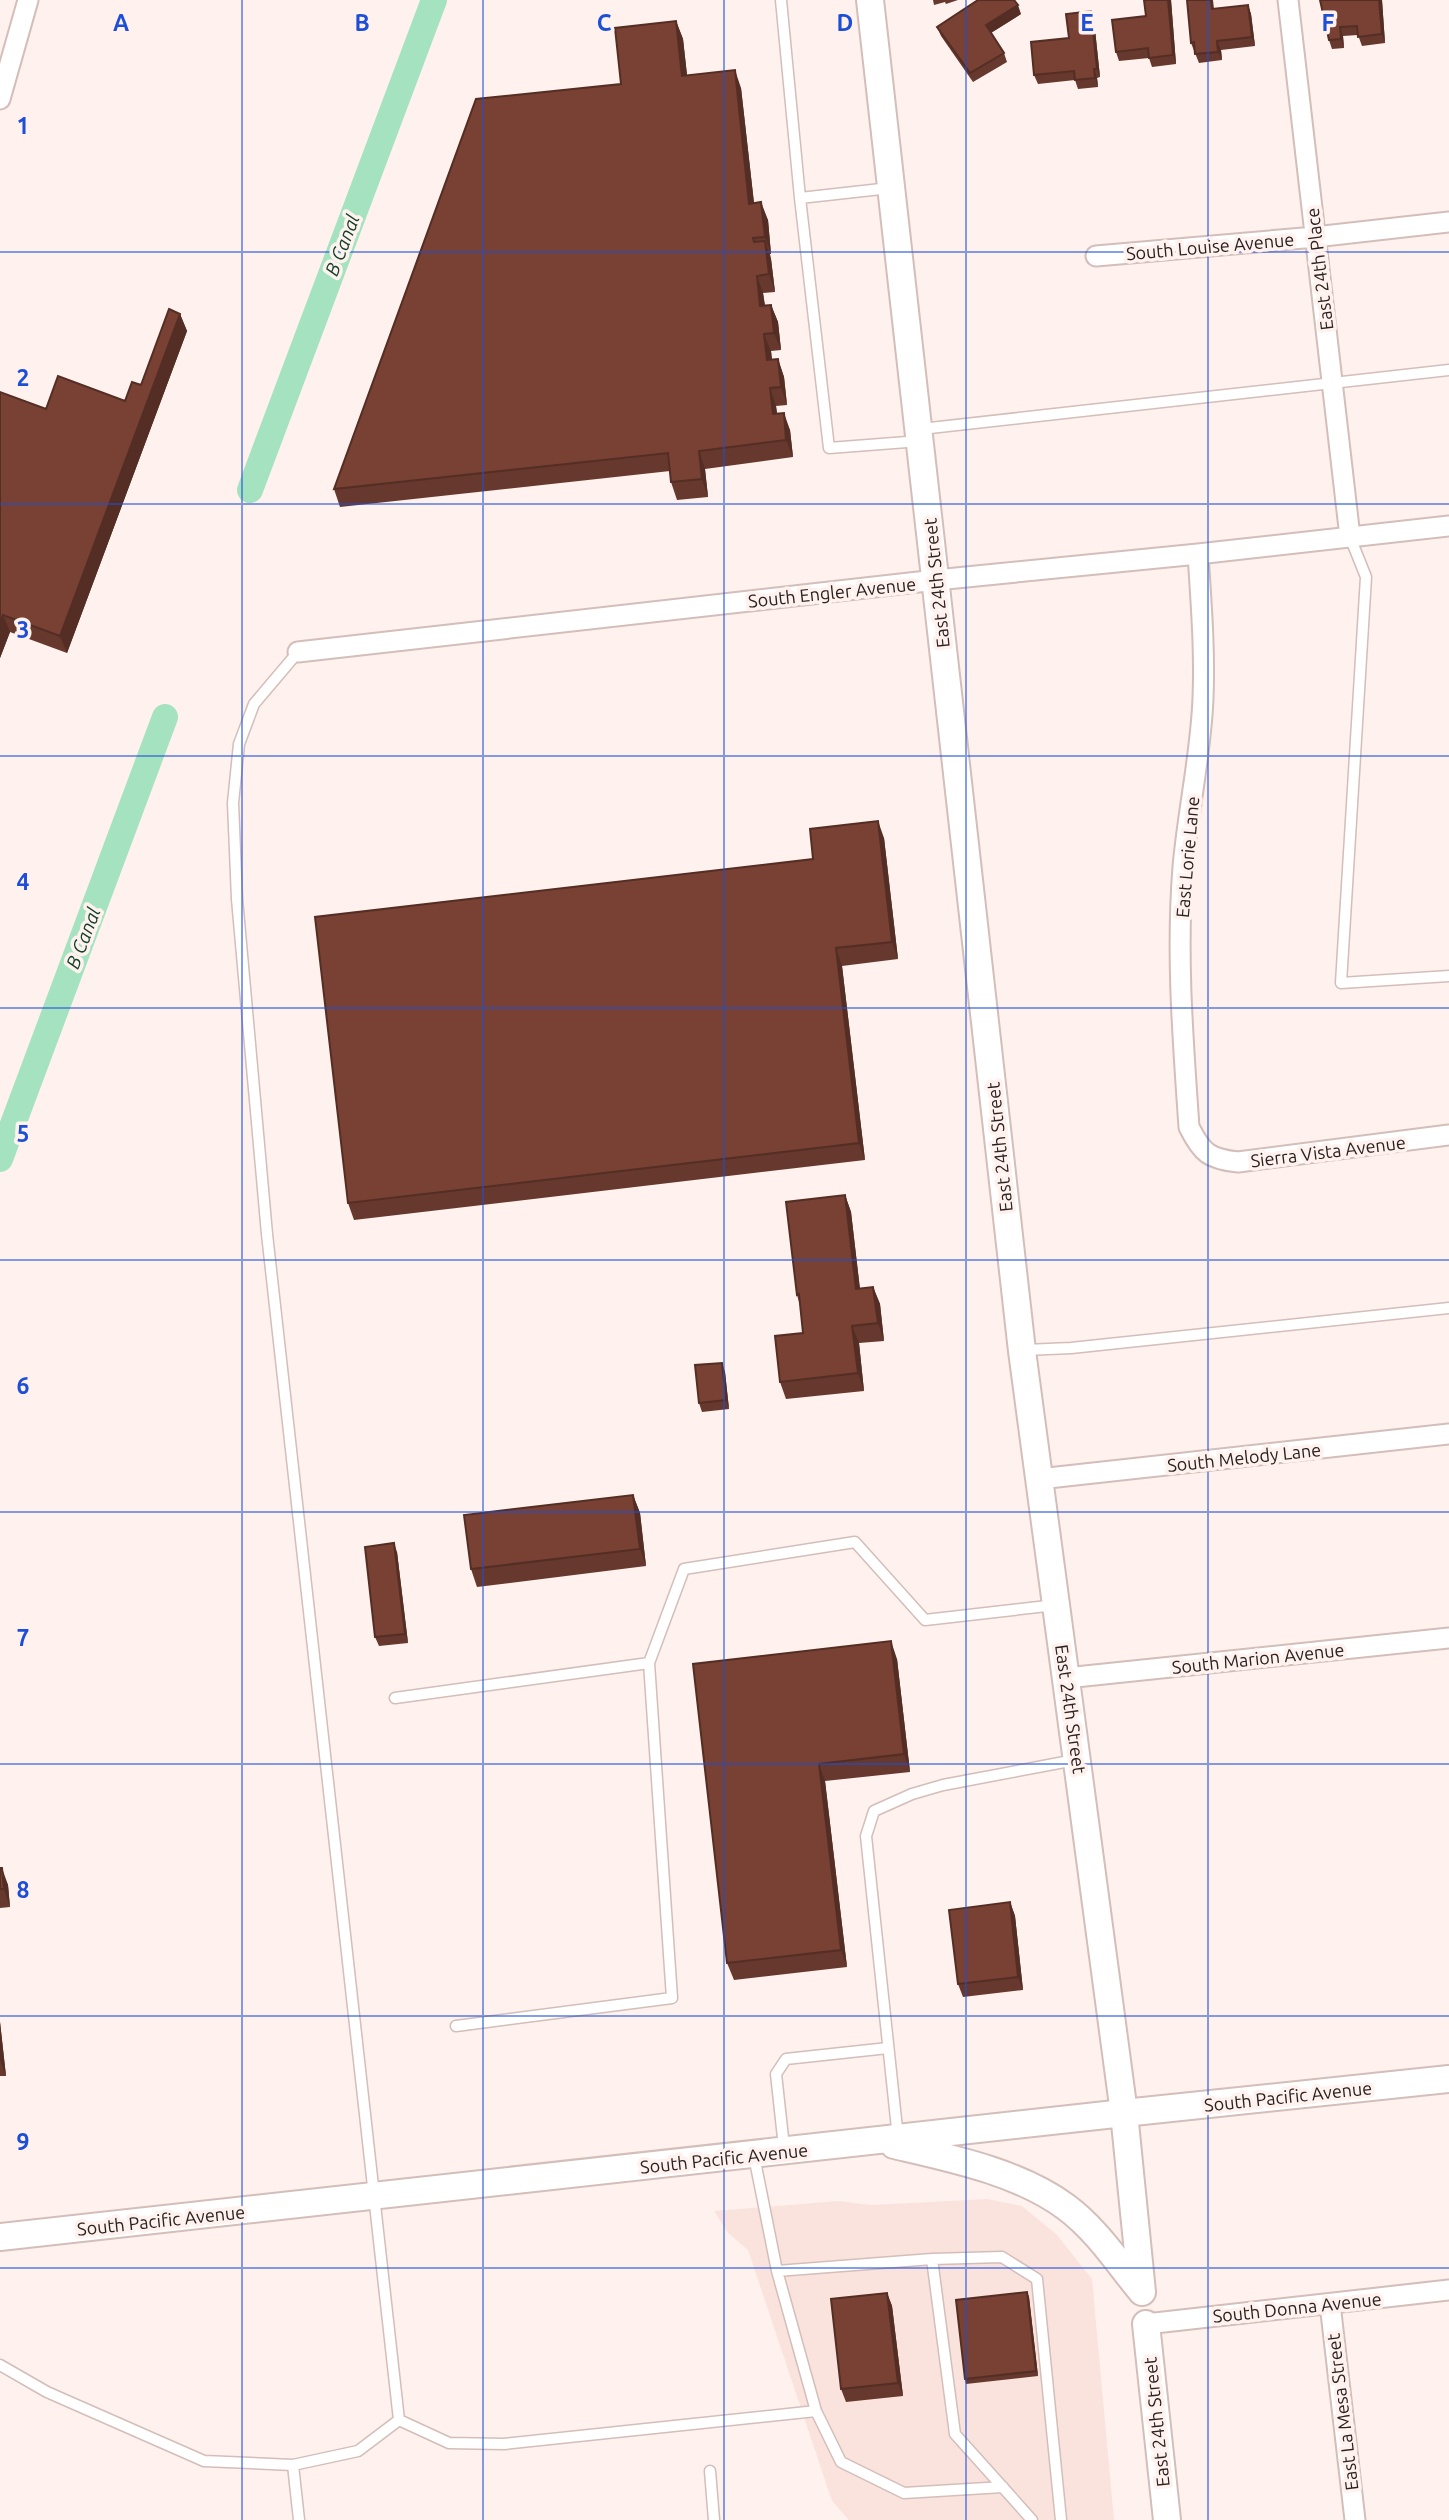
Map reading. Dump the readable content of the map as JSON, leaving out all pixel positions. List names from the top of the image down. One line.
{"streets":{"main road":["East 24th Street","South Pacific Avenue"],"street":["South Louise Avenue","East 24th Place","South Engler Avenue","East Lorie Lane","Sierra Vista Avenue","South Melody Lane","South Marion Avenue","South Donna Avenue","East La Mesa Street"]},"crossings":[["South Louise Avenue","East 24th Place"],["East 24th Place","South Engler Avenue"],["East 24th Street","South Engler Avenue"],["East 24th Street","South Melody Lane"],["East 24th Street","South Marion Avenue"],["East 24th Street","South Pacific Avenue"],["East 24th Street","South Donna Avenue"],["South Engler Avenue","East Lorie Lane"],["East Lorie Lane","Sierra Vista Avenue"],["South Donna Avenue","East La Mesa Street"]],"water":["B Canal"],"grid":{"columns":["A","B","C","D","E","F"],"rows":["1","2","3","4","5","6","7","8","9"]}}
